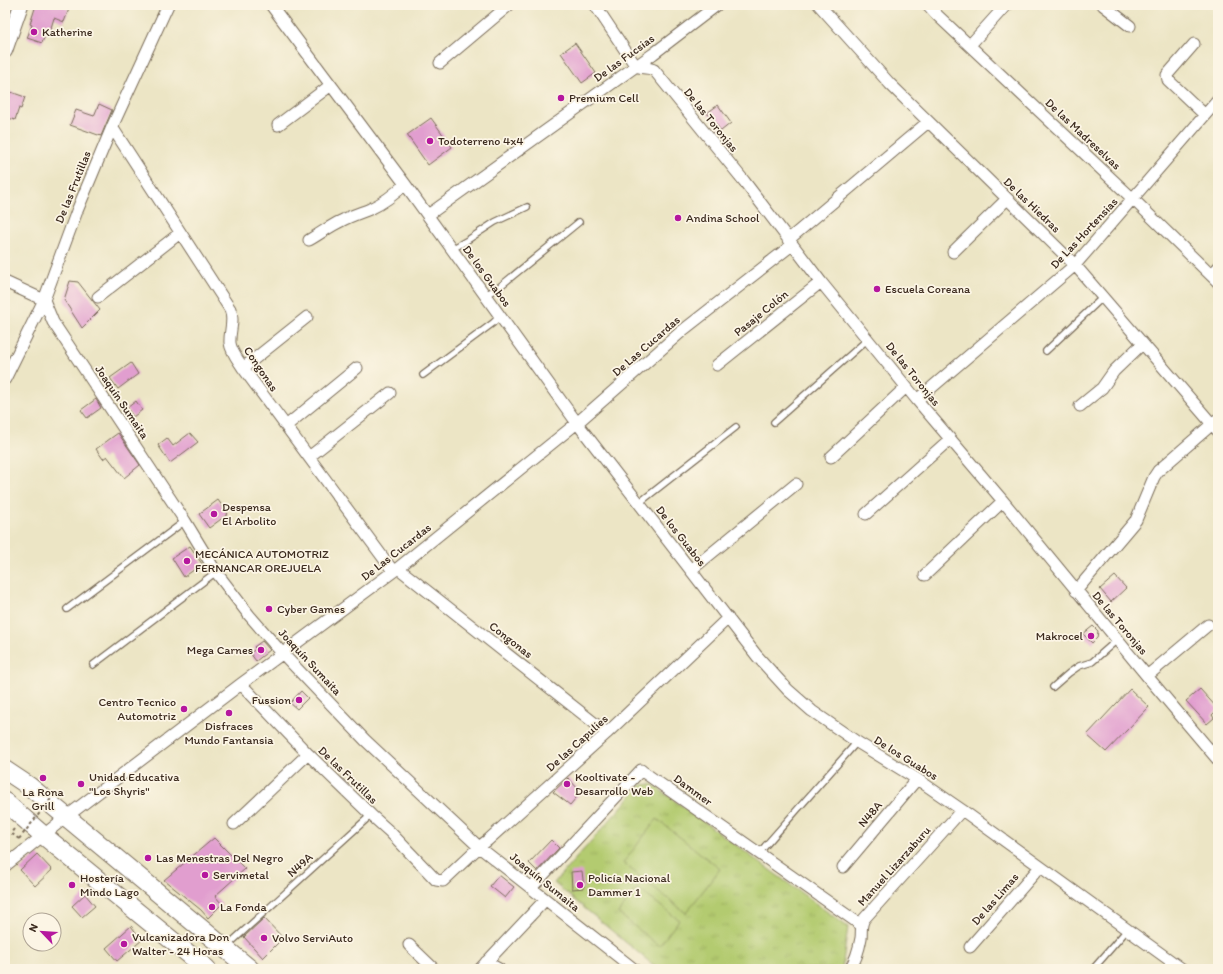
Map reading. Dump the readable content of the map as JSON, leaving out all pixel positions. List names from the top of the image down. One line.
{"streets":{"street":["De las Fucsias","De las Toronjas","De las Madreselvas","De las Frutillas","De las Hiedras","De Las Hortensias","De los Guabos","Pasaje Colón","De Las Cucardas","Congonas","Joaquín Sumaita","De las Capulies","Dammer","N48A","Manuel Lizarzaburu","De las Limas"],"lane":["N49A"]},"crossings":[["De las Fucsias","De las Toronjas"],["De las Fucsias","De los Guabos"],["De las Toronjas","De Las Hortensias"],["De las Toronjas","Pasaje Colón"],["De las Toronjas","De Las Cucardas"],["De las Madreselvas","De Las Hortensias"],["De las Frutillas","De Las Cucardas"],["De las Frutillas","Congonas"],["De las Frutillas","Joaquín Sumaita"],["De las Frutillas","De las Capulies"],["De las Frutillas","N49A"],["De las Hiedras","De Las Hortensias"],["De las Hiedras","De Las Cucardas"],["De los Guabos","De Las Cucardas"],["De los Guabos","De las Capulies"],["De los Guabos","N48A"],["De los Guabos","Manuel Lizarzaburu"],["De los Guabos","De las Limas"],["De Las Cucardas","Congonas"],["De Las Cucardas","Joaquín Sumaita"],["Congonas","De las Capulies"],["Joaquín Sumaita","De las Capulies"],["Joaquín Sumaita","Dammer"],["Dammer","Manuel Lizarzaburu"]],"places":["Katherine","Premium Cell","Todoterreno 4x4","Andina School","Escuela Coreana","Despensa El Arbolito","MECÁNICA AUTOMOTRIZ FERNANCAR OREJUELA","Cyber Games","Makrocel","Mega Carnes","Fussion","Centro Tecnico Automotriz","Disfraces Mundo Fantansia","La Rona Grill","Unidad Educativa \"Los Shyris\"","Kooltivate - Desarrollo Web","Las Menestras Del Negro","Servimetal","Hostería Mindo Lago","Policía Nacional Dammer 1","La Fonda","Volvo ServiAuto","Vulcanizadora Don Walter - 24 Horas"],"north":"top left"}
